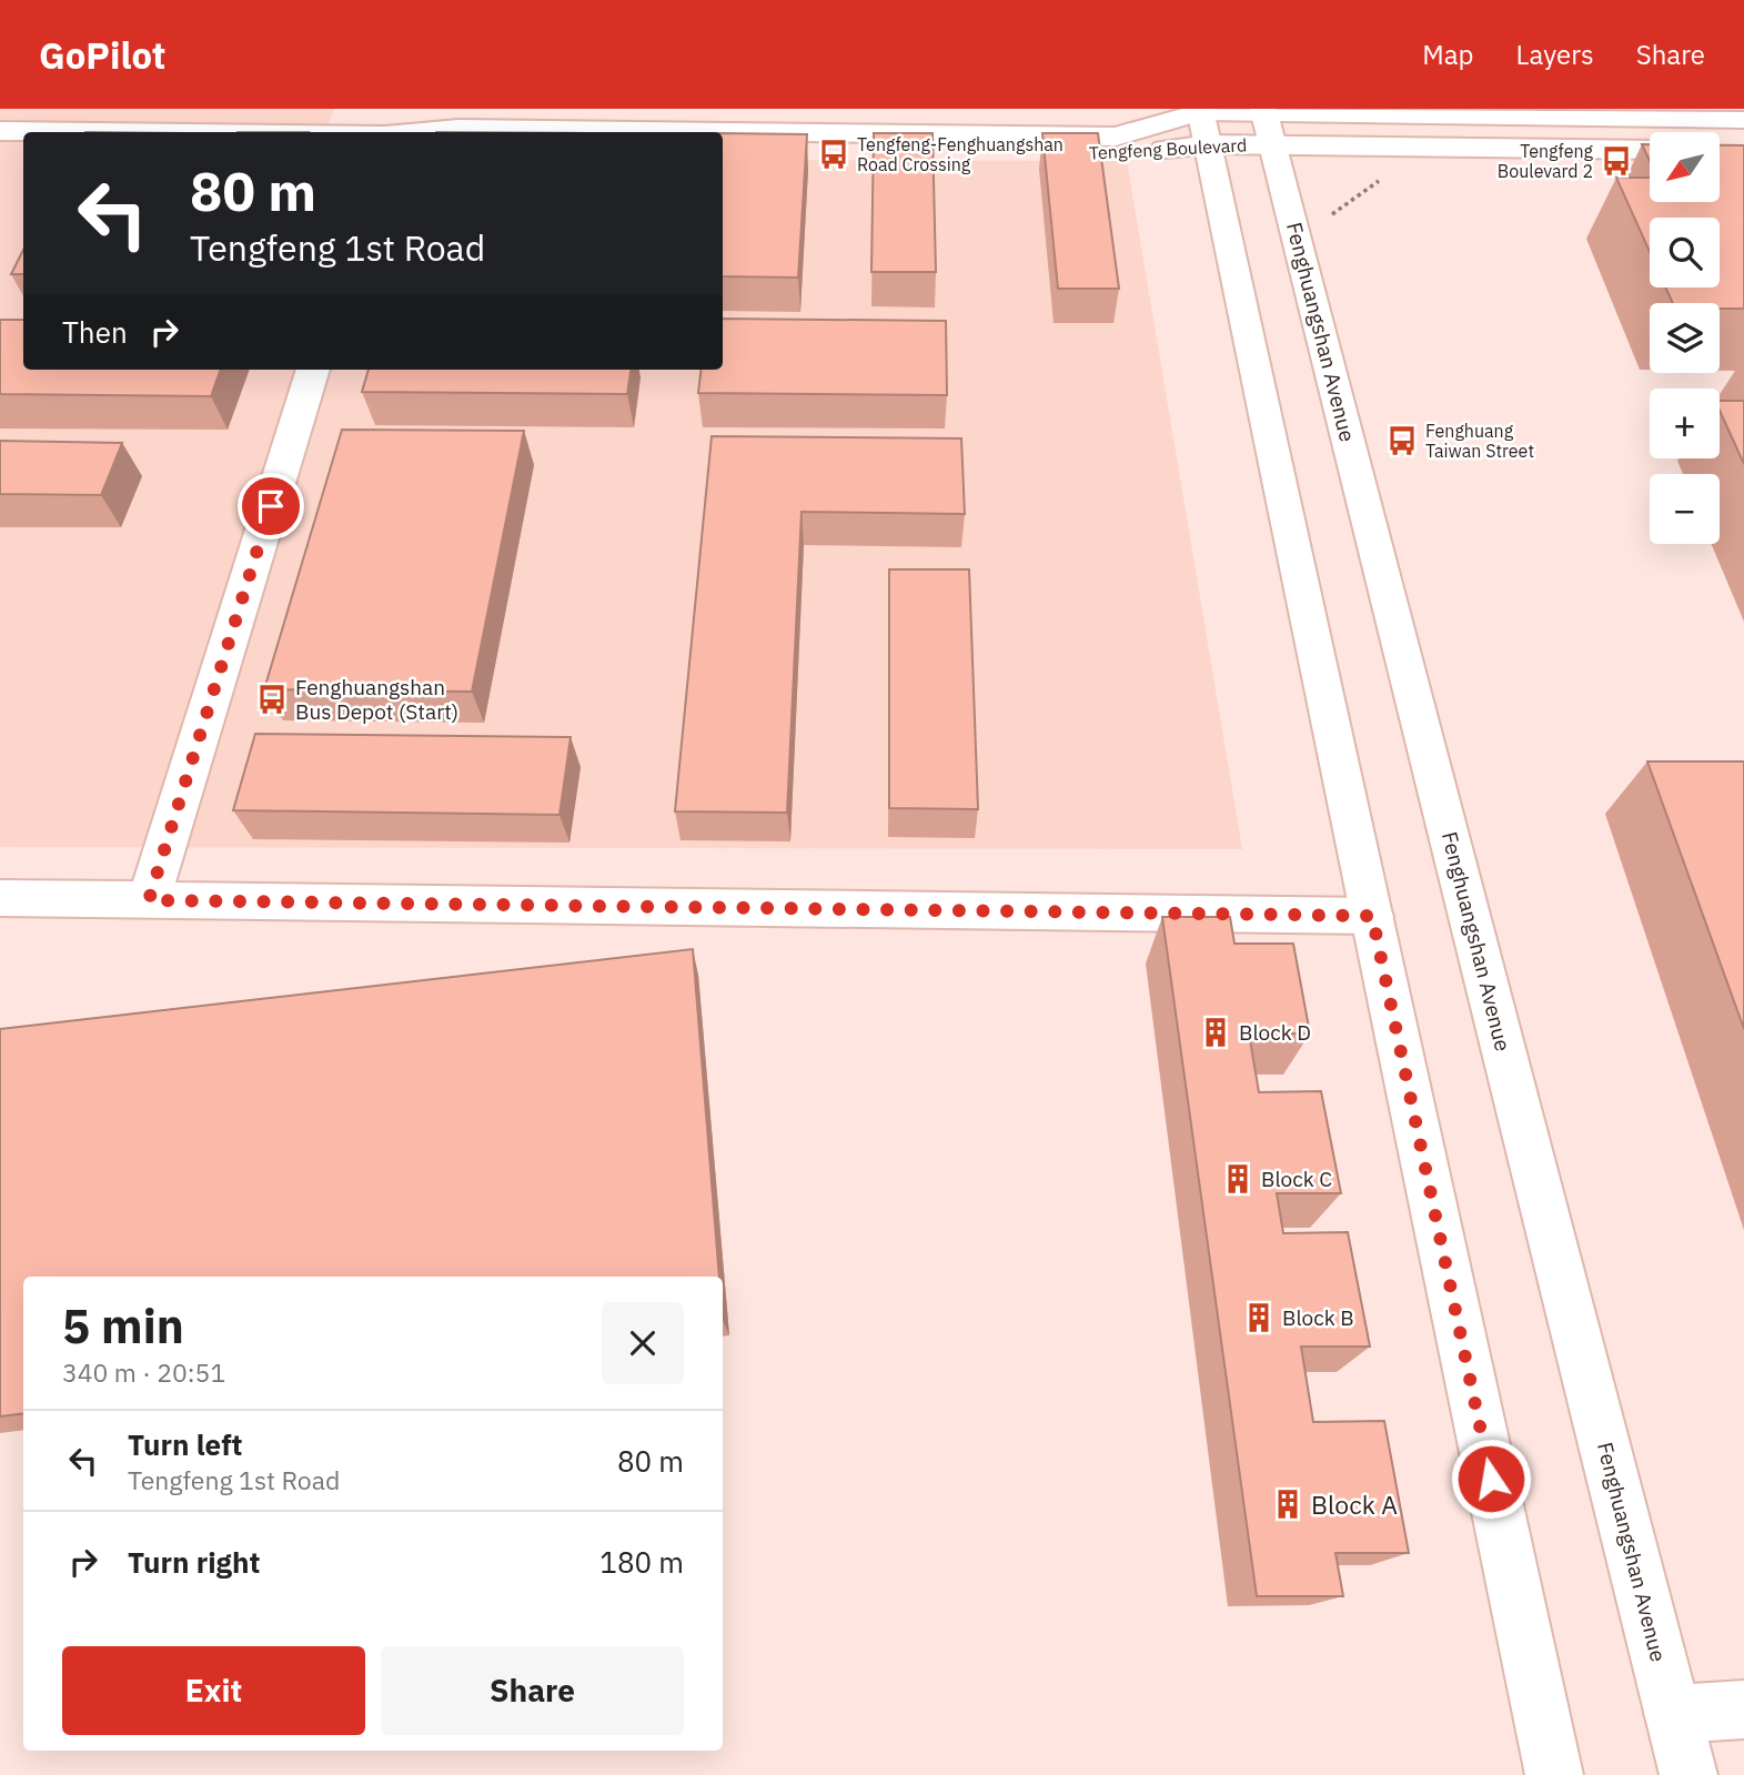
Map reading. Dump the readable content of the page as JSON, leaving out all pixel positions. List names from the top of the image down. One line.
{"streets":{"street":["Tengfeng Boulevard","Fenghuangshan Avenue"]},"crossings":[["Tengfeng Boulevard","Fenghuangshan Avenue"]],"places":{"bus stop":["Tengfeng-Fenghuangshan Road Crossing","Tengfeng Boulevard 2","Fenghuang Taiwan Street","Fenghuangshan Bus Depot (Start)"],"building":["Block D","Block C","Block B","Block A"]},"north":"bottom left","page":{"header":"GoPilot","nav":["Map","Layers","Share"],"map_buttons":["+","−"],"turn":["80 m","Tengfeng 1st Road"],"then":"Then","heading":["5 min","340 m · 20:51"],"list":[{"name":"Turn left","note":"Tengfeng 1st Road","value":"80 m"},{"name":"Turn right","value":"180 m"}],"buttons":["Exit","Share"]}}
